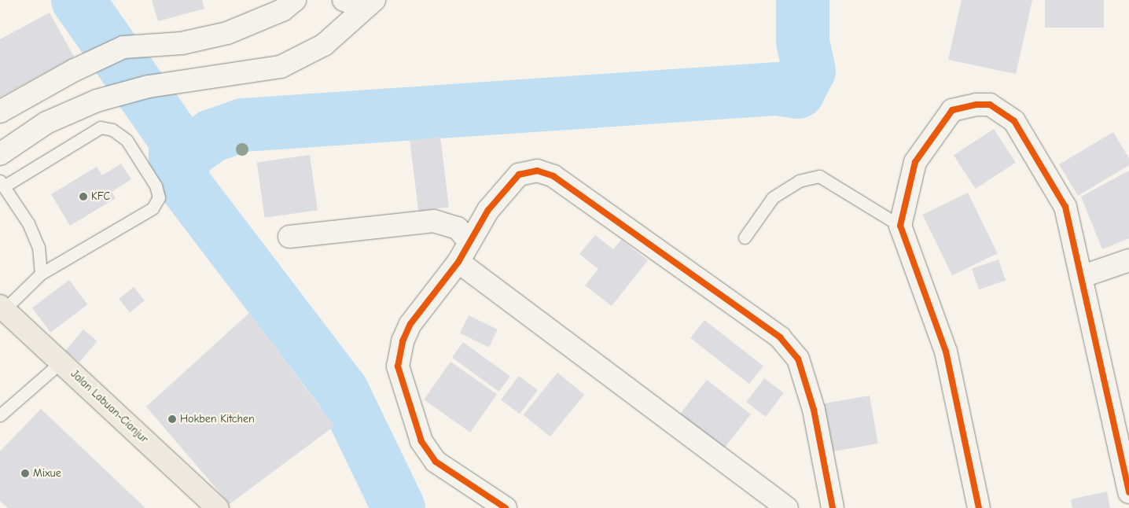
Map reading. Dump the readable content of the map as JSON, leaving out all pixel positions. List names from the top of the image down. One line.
{"streets":{"highway":["Jalan Labuan-Cianjur"]},"places":["KFC","Hokben Kitchen","Mixue"]}
